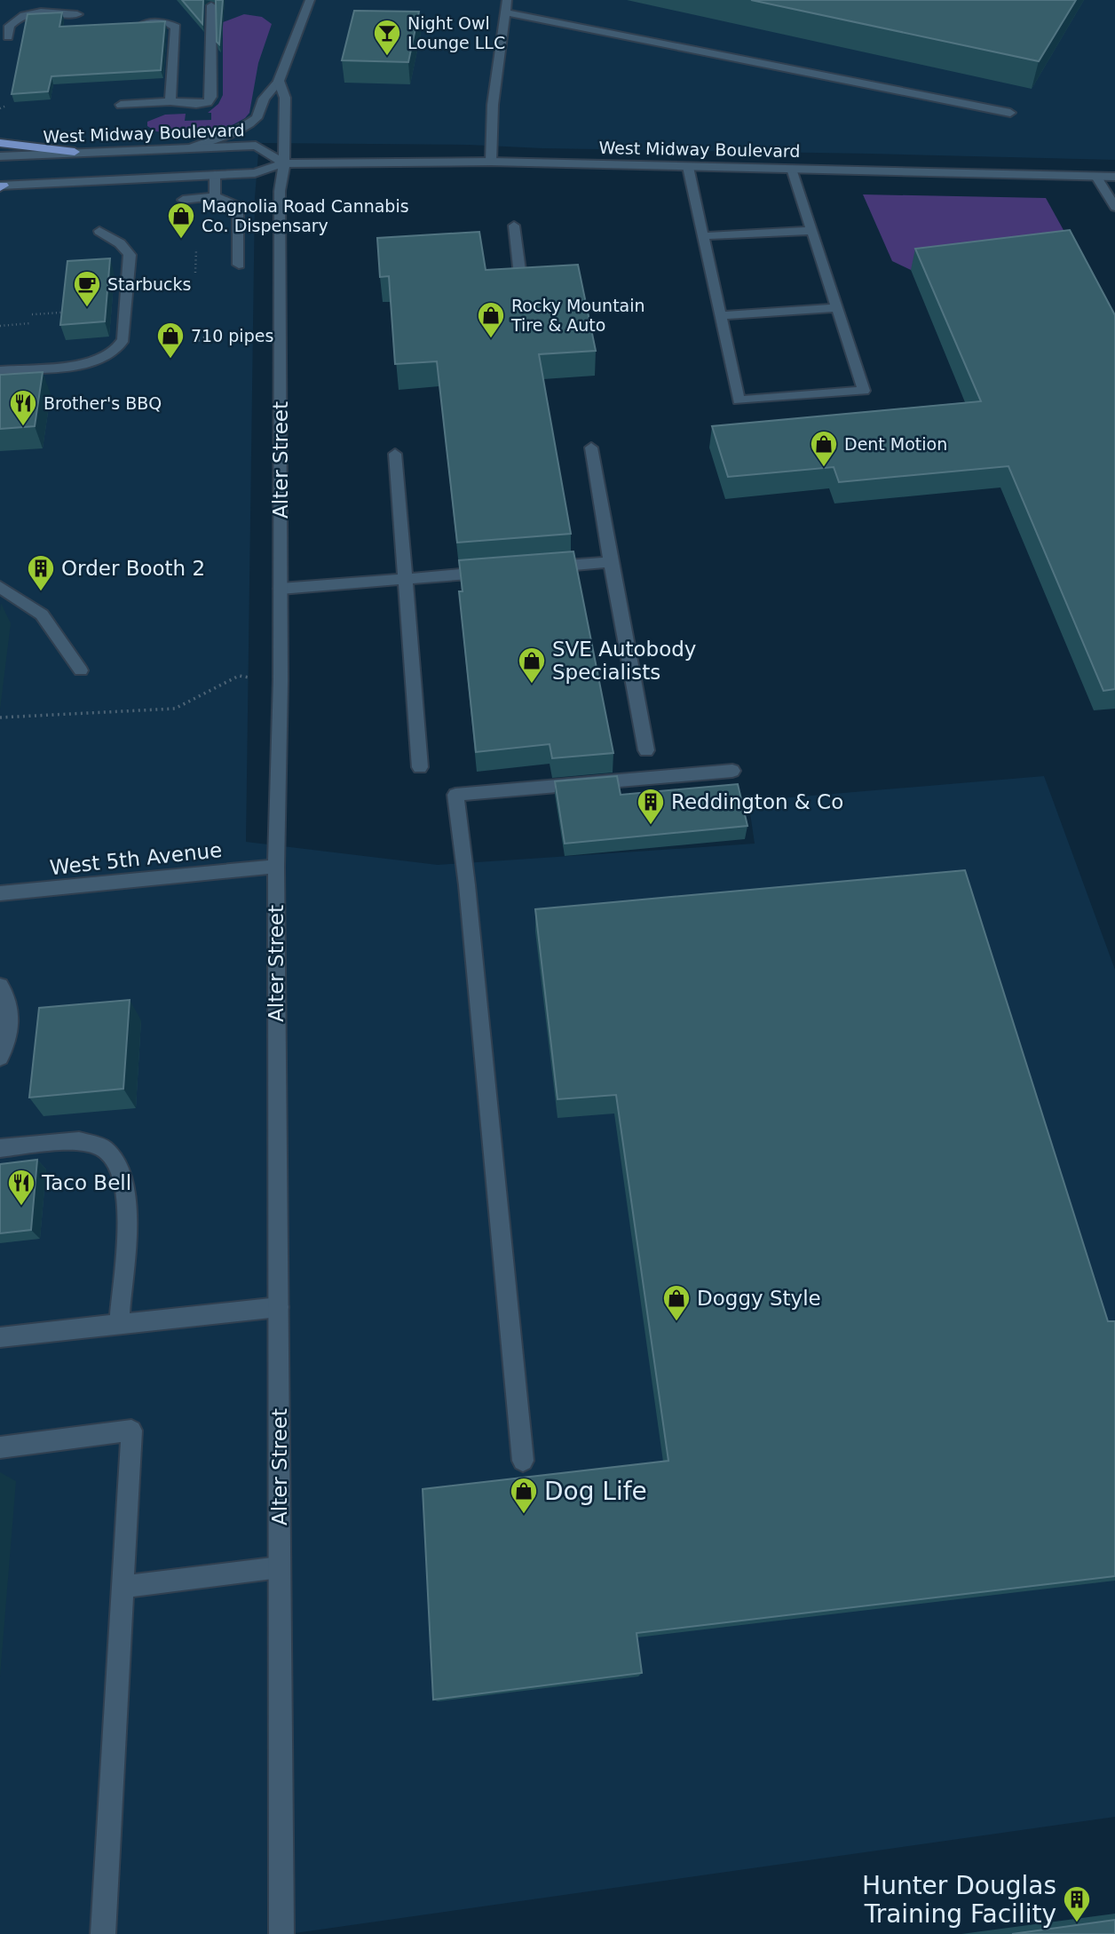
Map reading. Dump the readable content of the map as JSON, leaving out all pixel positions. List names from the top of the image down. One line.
{"streets":{"street":["West Midway Boulevard","Alter Street","West 5th Avenue"]},"crossings":[["West Midway Boulevard","Alter Street"],["Alter Street","West 5th Avenue"]],"places":{"bar":["Night Owl Lounge LLC"],"shop":["Magnolia Road Cannabis Co. Dispensary","Rocky Mountain Tire & Auto","710 pipes","Dent Motion","SVE Autobody Specialists","Doggy Style","Dog Life"],"cafe":["Starbucks"],"restaurant":["Brother's BBQ","Taco Bell"],"building":["Order Booth 2","Reddington & Co","Hunter Douglas Training Facility"]}}
